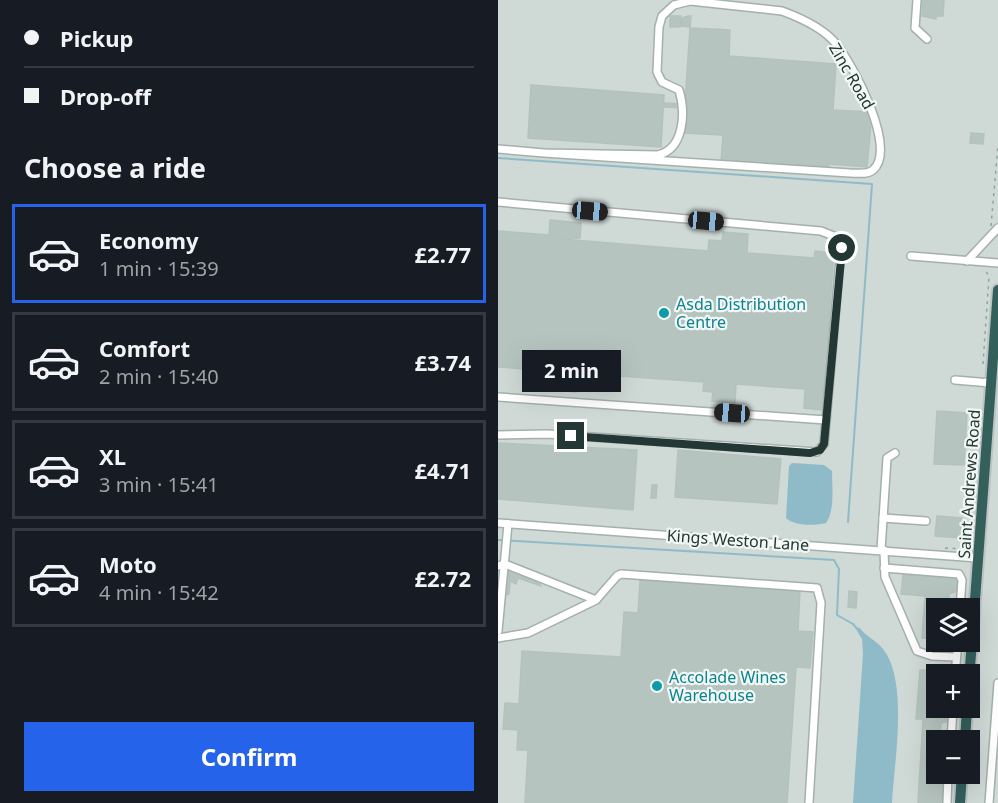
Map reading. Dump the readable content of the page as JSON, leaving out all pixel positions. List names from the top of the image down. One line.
{"streets":{"highway":["Saint Andrews Road"],"street":["Zinc Road","Kings Weston Lane"]},"crossings":[["Saint Andrews Road","Kings Weston Lane"]],"places":["Asda Distribution Centre","Accolade Wines Warehouse"],"page":{"banner":["Pickup","Drop-off"],"heading":"Choose a ride","list":[{"name":"Economy","note":"1 min · 15:39","value":"£2.77"},{"name":"Comfort","note":"2 min · 15:40","value":"£3.74"},{"name":"XL","note":"3 min · 15:41","value":"£4.71"},{"name":"Moto","note":"4 min · 15:42","value":"£2.72"}],"bubble":"2 min","map_buttons":["+","−"],"buttons":"Confirm"}}
